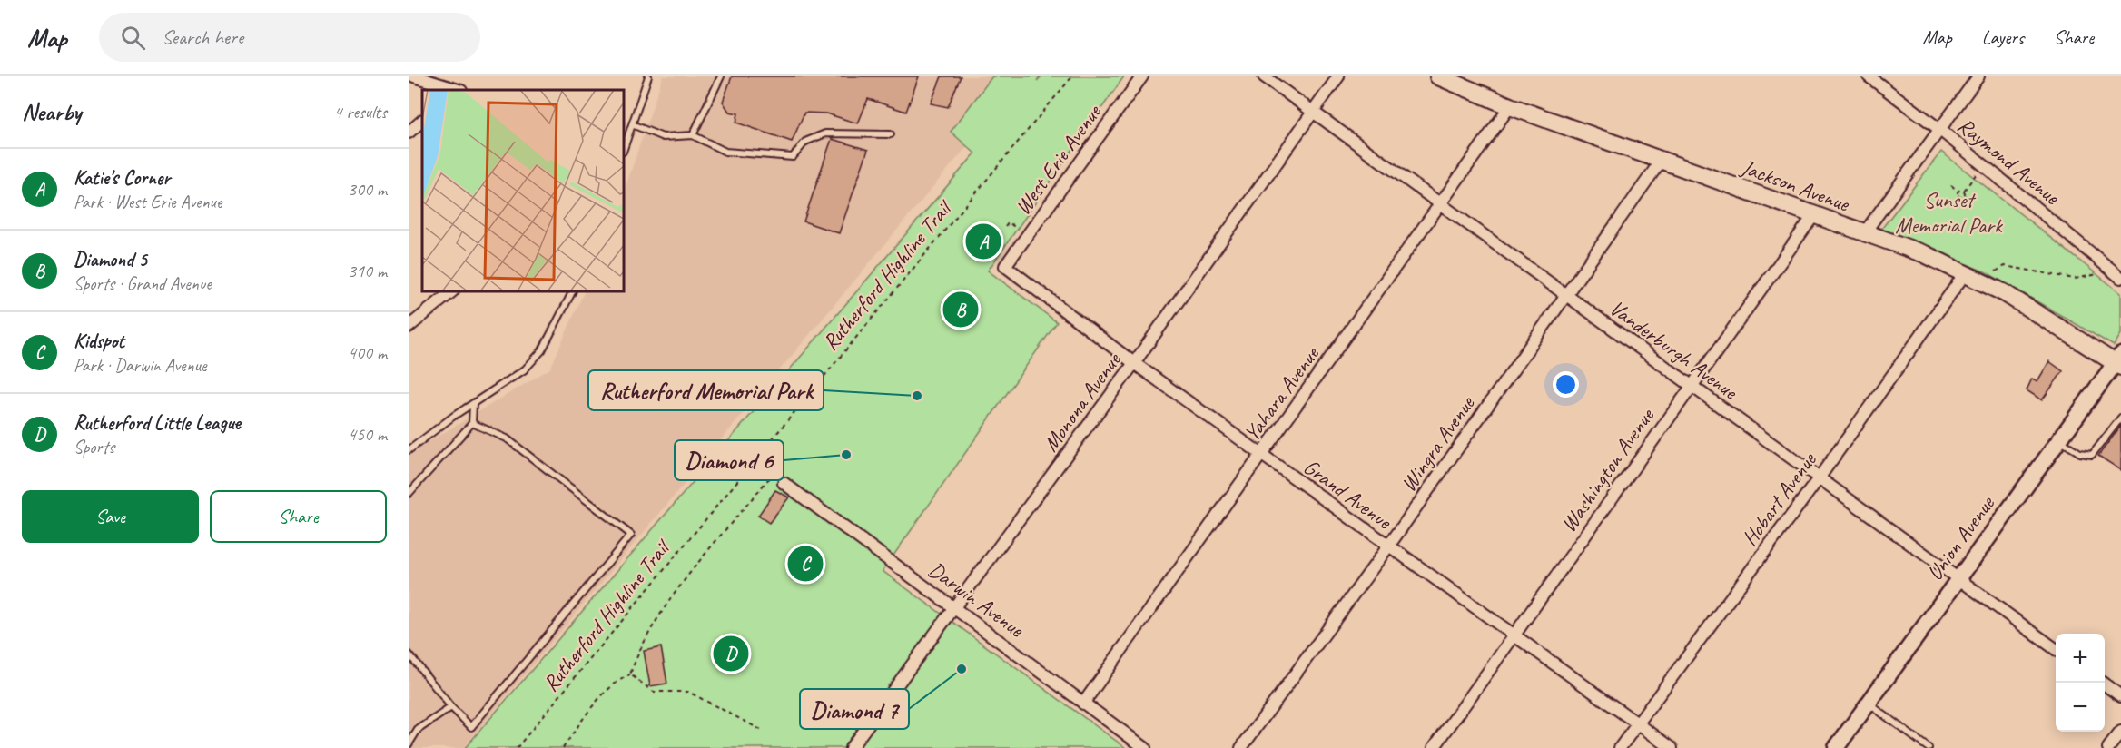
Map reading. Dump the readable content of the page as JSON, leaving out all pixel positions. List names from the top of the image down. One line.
{"streets":{"main road":["Jackson Avenue","Union Avenue"],"street":["West Erie Avenue","Raymond Avenue","Vanderburgh Avenue","Yahara Avenue","Monona Avenue","Wingra Avenue","Washington Avenue","Grand Avenue","Hobart Avenue","Darwin Avenue"],"path":["Rutherford Highline Trail"]},"crossings":[["West Erie Avenue","Grand Avenue"],["Jackson Avenue","Yahara Avenue"],["Jackson Avenue","Wingra Avenue"],["Jackson Avenue","Washington Avenue"],["Jackson Avenue","Hobart Avenue"],["Jackson Avenue","Union Avenue"],["Vanderburgh Avenue","Yahara Avenue"],["Vanderburgh Avenue","Monona Avenue"],["Vanderburgh Avenue","Wingra Avenue"],["Vanderburgh Avenue","Washington Avenue"],["Vanderburgh Avenue","Hobart Avenue"],["Vanderburgh Avenue","Union Avenue"],["Yahara Avenue","Grand Avenue"],["Yahara Avenue","Darwin Avenue"],["Monona Avenue","Grand Avenue"],["Monona Avenue","Darwin Avenue"],["Wingra Avenue","Grand Avenue"],["Washington Avenue","Grand Avenue"],["Grand Avenue","Hobart Avenue"]],"parks":["Sunset Memorial Park"],"places":["Rutherford Memorial Park","Diamond 6","Diamond 7"],"page":{"header":"Map","search":"Search here","nav":["Map","Layers","Share"],"heading":["Nearby","4 results"],"list":[{"mark":"A","name":"Katie's Corner","note":"Park · West Erie Avenue","value":"300 m"},{"mark":"B","name":"Diamond 5","note":"Sports · Grand Avenue","value":"310 m"},{"mark":"C","name":"Kidspot","note":"Park · Darwin Avenue","value":"400 m"},{"mark":"D","name":"Rutherford Little League","note":"Sports","value":"450 m"}],"pins":["A","B","C","D"],"buttons":["Save","Share"],"map_buttons":["+","−"]}}
